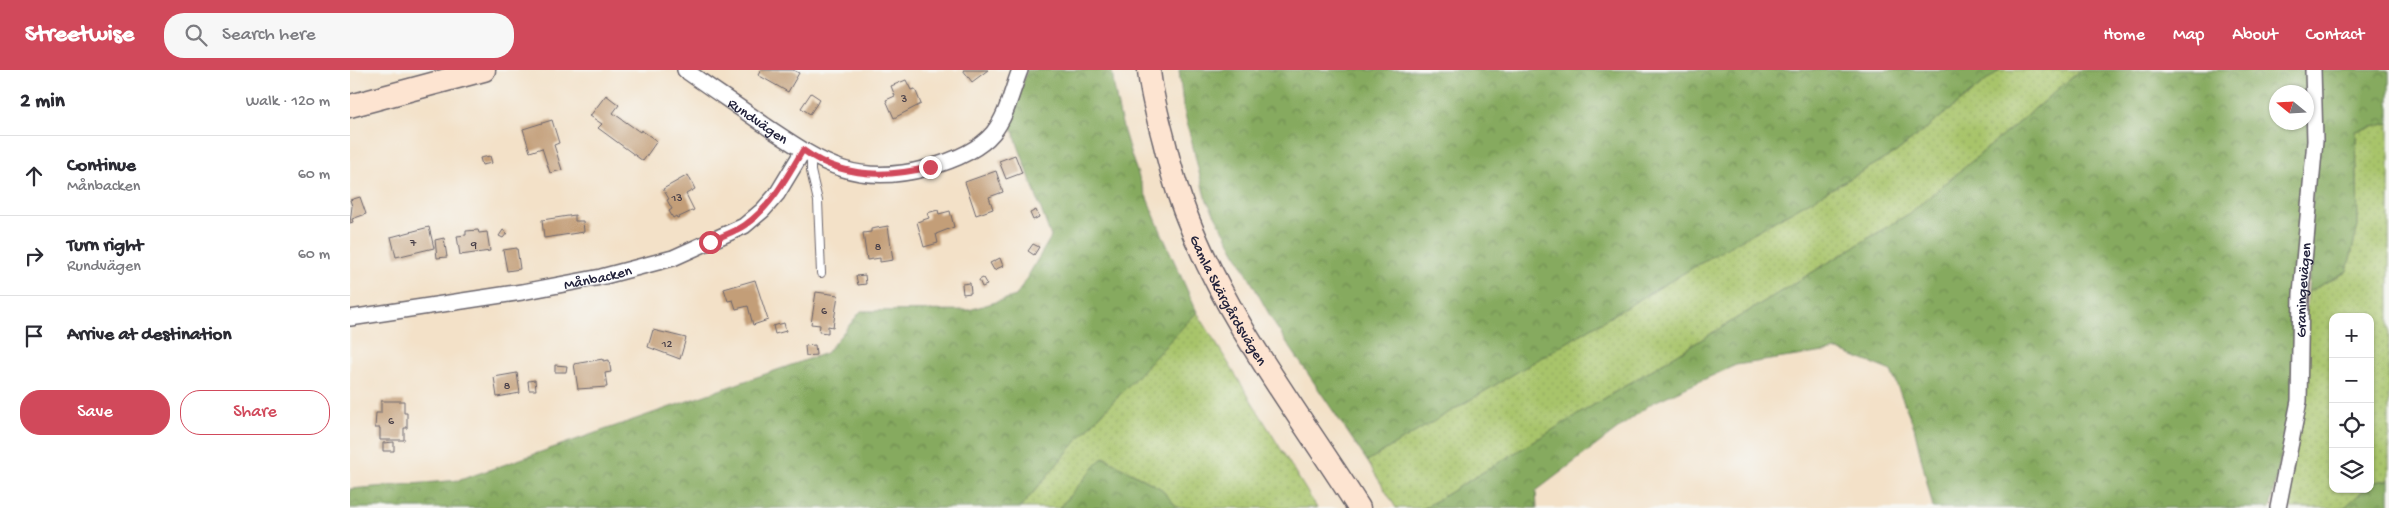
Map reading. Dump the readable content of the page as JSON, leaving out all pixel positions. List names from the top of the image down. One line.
{"streets":{"main road":["Gamla Skärgårdsvägen"],"street":["Rundvägen","Månbacken","Graningevägen"]},"crossings":[["Rundvägen","Månbacken"]],"house_numbers":["3","13","7","9","8","6","12","8","6"],"north":"left","page":{"header":"Streetwise","search":"Search here","nav":["Home","Map","About","Contact"],"heading":["2 min","Walk · 120 m"],"list":[["Continue","Månbacken","60 m"],["Turn right","Rundvägen","60 m"],"Arrive at destination"],"map_buttons":["+","−"],"buttons":["Save","Share"]}}
